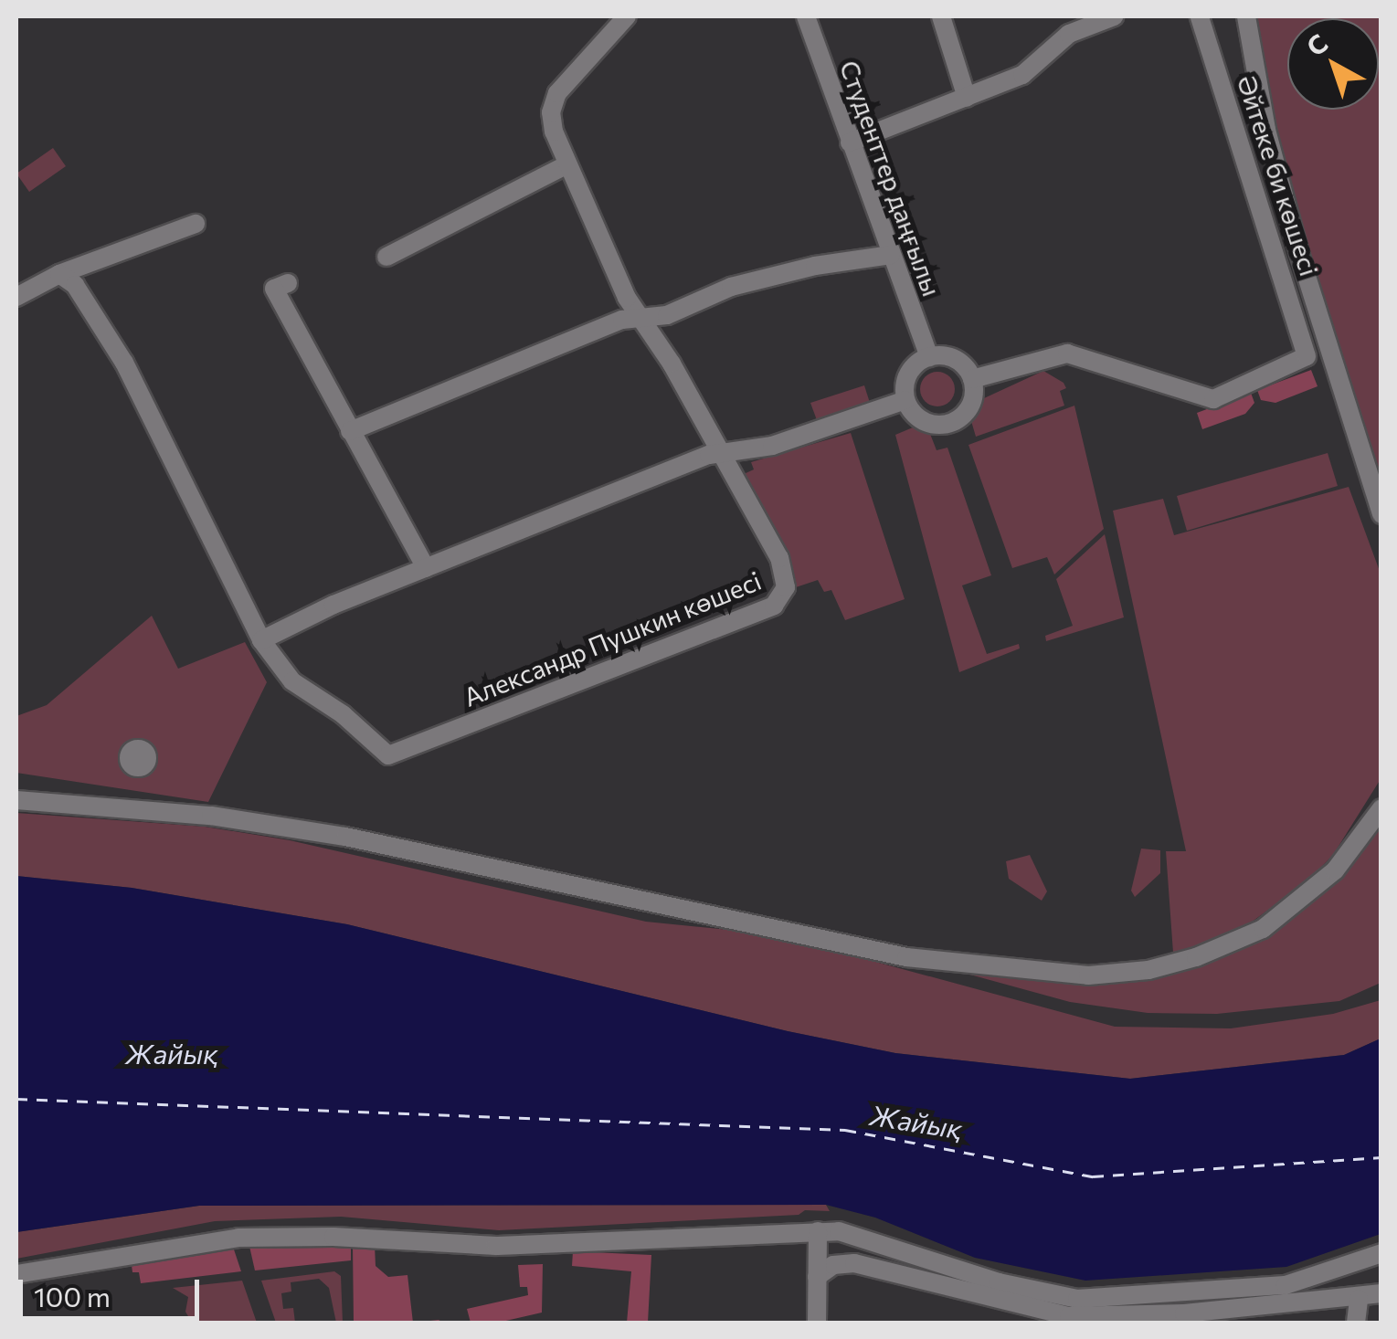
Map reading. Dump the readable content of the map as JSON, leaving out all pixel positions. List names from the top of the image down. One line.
{"streets":{"street":["Әйтеке би көшесі","Студенттер даңғылы","Александр Пушкин көшесі"]},"crossings":[["Әйтеке би көшесі","Студенттер даңғылы"]],"water":["Жайық"],"scale_bar":"100 m","north":"top left"}
